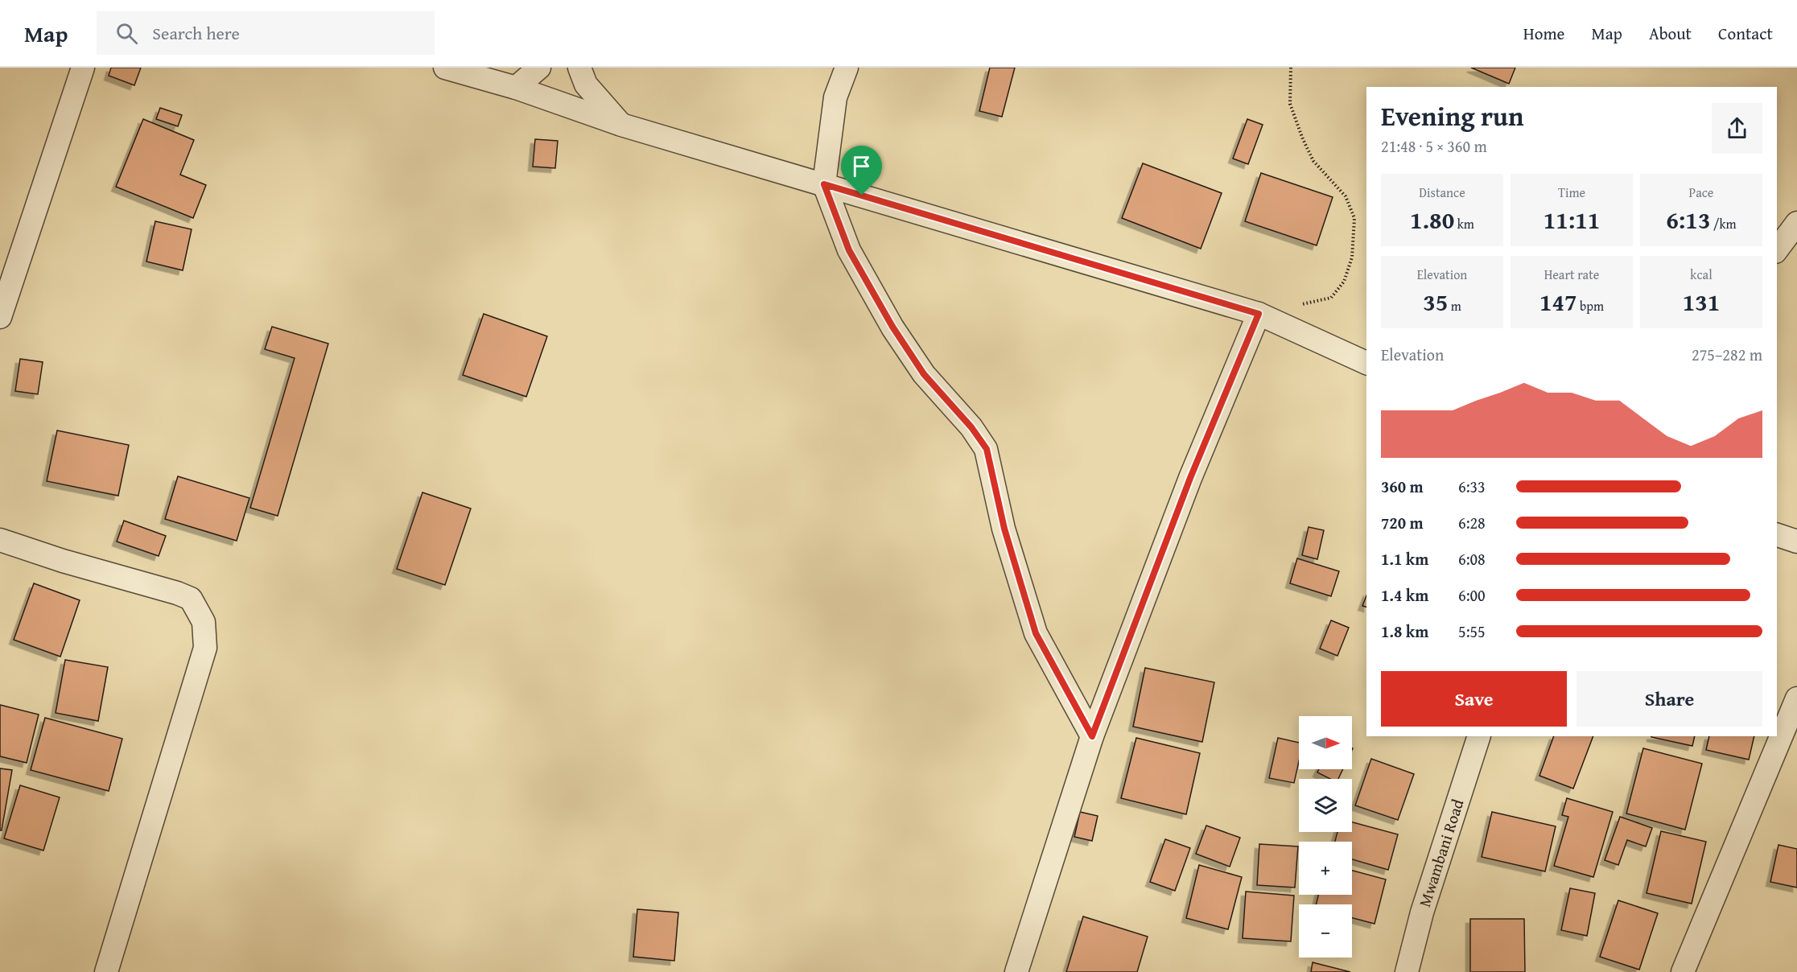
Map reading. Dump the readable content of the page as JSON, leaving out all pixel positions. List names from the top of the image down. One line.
{"streets":{"street":["Mwambani Road"]},"north":"right","page":{"header":"Map","search":"Search here","nav":["Home","Map","About","Contact"],"heading":["Evening run","21:48 · 5 × 360 m"],"stats":[["Distance","1.80 km"],["Time","11:11"],["Pace","6:13 /km"],["Elevation","35 m"],["Heart rate","147 bpm"],["kcal","131"]],"chart":["Elevation","275–282 m"],"list":[{"name":"360 m","note":"6:33"},{"name":"720 m","note":"6:28"},{"name":"1.1 km","note":"6:08"},{"name":"1.4 km","note":"6:00"},{"name":"1.8 km","note":"5:55"}],"buttons":["Save","Share"],"map_buttons":["+","−"]}}
